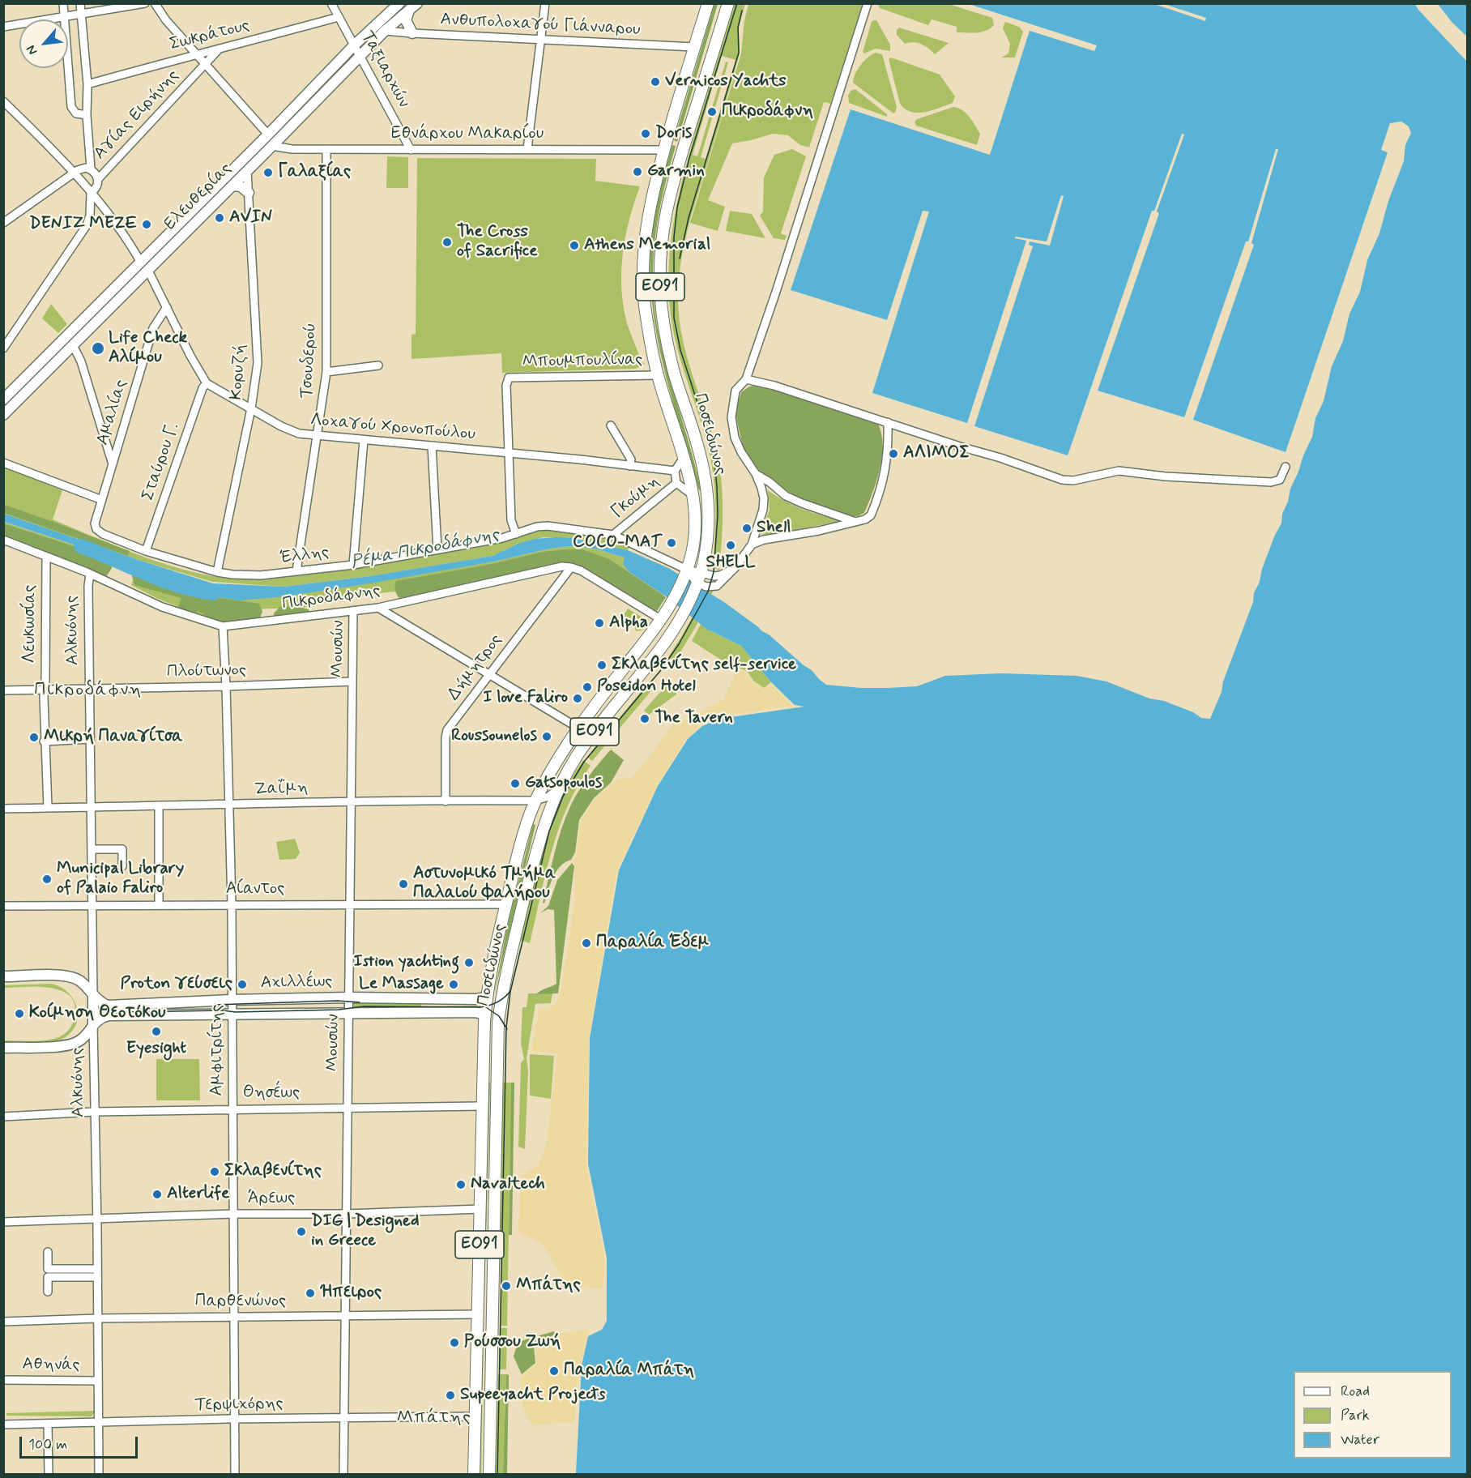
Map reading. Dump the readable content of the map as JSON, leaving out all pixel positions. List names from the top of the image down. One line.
{"streets":{"highway":["ΕΟ91","Ποσειδώνος"],"main road":["Ελευθερίας","Αλκυόνης","Αχιλλέως"],"street":["Ανθυπολοχαγού Γιάνναρου","Σωκράτους","Ταξιαρχών","Αγίας Ειρήνης","Εθνάρχου Μακαρίου","Τσουδερού","Μπουμπουλίνας","Κορυζή","Αμαλίας","Λοχαγού Χρονοπούλου","Σταύρου Γ.","Γκούμη","Έλλης","Πικροδάφνης","Λευκωσίας","Μουσών","Δήμητρος","Πλούτωνος","Ζαΐμη","Αίαντος","Αμφιτρίτης","Θησέως","Άρεως","Παρθενώνος","Αθηνάς","Τερψιχόρης"]},"crossings":[["Ανθυπολοχαγού Γιάνναρου","Ελευθερίας"],["Ανθυπολοχαγού Γιάνναρου","Ποσειδώνος"],["Σωκράτους","Ταξιαρχών"],["Σωκράτους","Αγίας Ειρήνης"],["Ταξιαρχών","Εθνάρχου Μακαρίου"],["Ταξιαρχών","Ελευθερίας"],["Εθνάρχου Μακαρίου","Ελευθερίας"],["Εθνάρχου Μακαρίου","Τσουδερού"],["Εθνάρχου Μακαρίου","Ποσειδώνος"],["Ελευθερίας","Κορυζή"],["Ελευθερίας","Λοχαγού Χρονοπούλου"],["Τσουδερού","Λοχαγού Χρονοπούλου"],["Τσουδερού","Έλλης"],["Μπουμπουλίνας","Λοχαγού Χρονοπούλου"],["Μπουμπουλίνας","Ποσειδώνος"],["Κορυζή","Λοχαγού Χρονοπούλου"],["Κορυζή","Έλλης"],["Αμαλίας","Λοχαγού Χρονοπούλου"],["Αμαλίας","Έλλης"],["Λοχαγού Χρονοπούλου","Σταύρου Γ."],["Ποσειδώνος","Έλλης"],["Ποσειδώνος","Ζαΐμη"],["Ποσειδώνος","Αίαντος"],["Ποσειδώνος","Αχιλλέως"],["Ποσειδώνος","Θησέως"],["Ποσειδώνος","Άρεως"],["Ποσειδώνος","Παρθενώνος"],["Ποσειδώνος","Τερψιχόρης"],["Σταύρου Γ.","Έλλης"],["Γκούμη","Έλλης"],["Πικροδάφνης","Λευκωσίας"],["Πικροδάφνης","Αλκυόνης"],["Πικροδάφνης","Μουσών"],["Πικροδάφνης","Δήμητρος"],["Πικροδάφνης","Αμφιτρίτης"],["Λευκωσίας","Πλούτωνος"],["Λευκωσίας","Ζαΐμη"],["Αλκυόνης","Πλούτωνος"],["Αλκυόνης","Ζαΐμη"],["Αλκυόνης","Αίαντος"],["Αλκυόνης","Θησέως"],["Αλκυόνης","Άρεως"],["Αλκυόνης","Παρθενώνος"],["Αλκυόνης","Αθηνάς"],["Αλκυόνης","Τερψιχόρης"],["Μουσών","Πλούτωνος"],["Μουσών","Ζαΐμη"],["Μουσών","Αίαντος"],["Μουσών","Αχιλλέως"],["Μουσών","Θησέως"],["Μουσών","Άρεως"],["Μουσών","Παρθενώνος"],["Μουσών","Τερψιχόρης"],["Δήμητρος","Ζαΐμη"],["Πλούτωνος","Αμφιτρίτης"],["Ζαΐμη","Αμφιτρίτης"],["Αίαντος","Αμφιτρίτης"],["Αχιλλέως","Αμφιτρίτης"],["Αμφιτρίτης","Θησέως"],["Αμφιτρίτης","Άρεως"],["Αμφιτρίτης","Παρθενώνος"],["Αμφιτρίτης","Τερψιχόρης"]],"districts":["Πικροδάφνη","Μπάτης"],"water":["Ρέμα Πικροδάφνης"],"places":["Vernicos Yachts","Πικροδάφνη","Doris","Garmin","Γαλαξίας","AVIN","DENIZ MEZE","The Cross of Sacrifice","Athens Memorial","Life Check Αλίμου","ΑΛΙΜΟΣ","Shell","COCO-MAT","SHELL","Alpha","Σκλαβενίτης self-service","Poseidon Hotel","I love Faliro","The Tavern","Roussounelos","Μικρή Παναγίτσα","Gatsopoulos","Municipal Library of Palaio Faliro","Αστυνομικό Τμήμα Παλαιού Φαλήρου","Παραλία Έδεμ","Istion yachting","Proton γεύσεις","Le Massage","Κοίμηση Θεοτόκου","Eyesight","Σκλαβενίτης","Navaltech","Alterlife","DIG | Designed in Greece","Μπάτης","Ήπειρος","Ρούσσου Ζωή","Παραλία Μπάτη","Supeeyacht Projects"],"legend":["Road","Park","Water"],"scale_bar":"100 m","north":"bottom left"}
